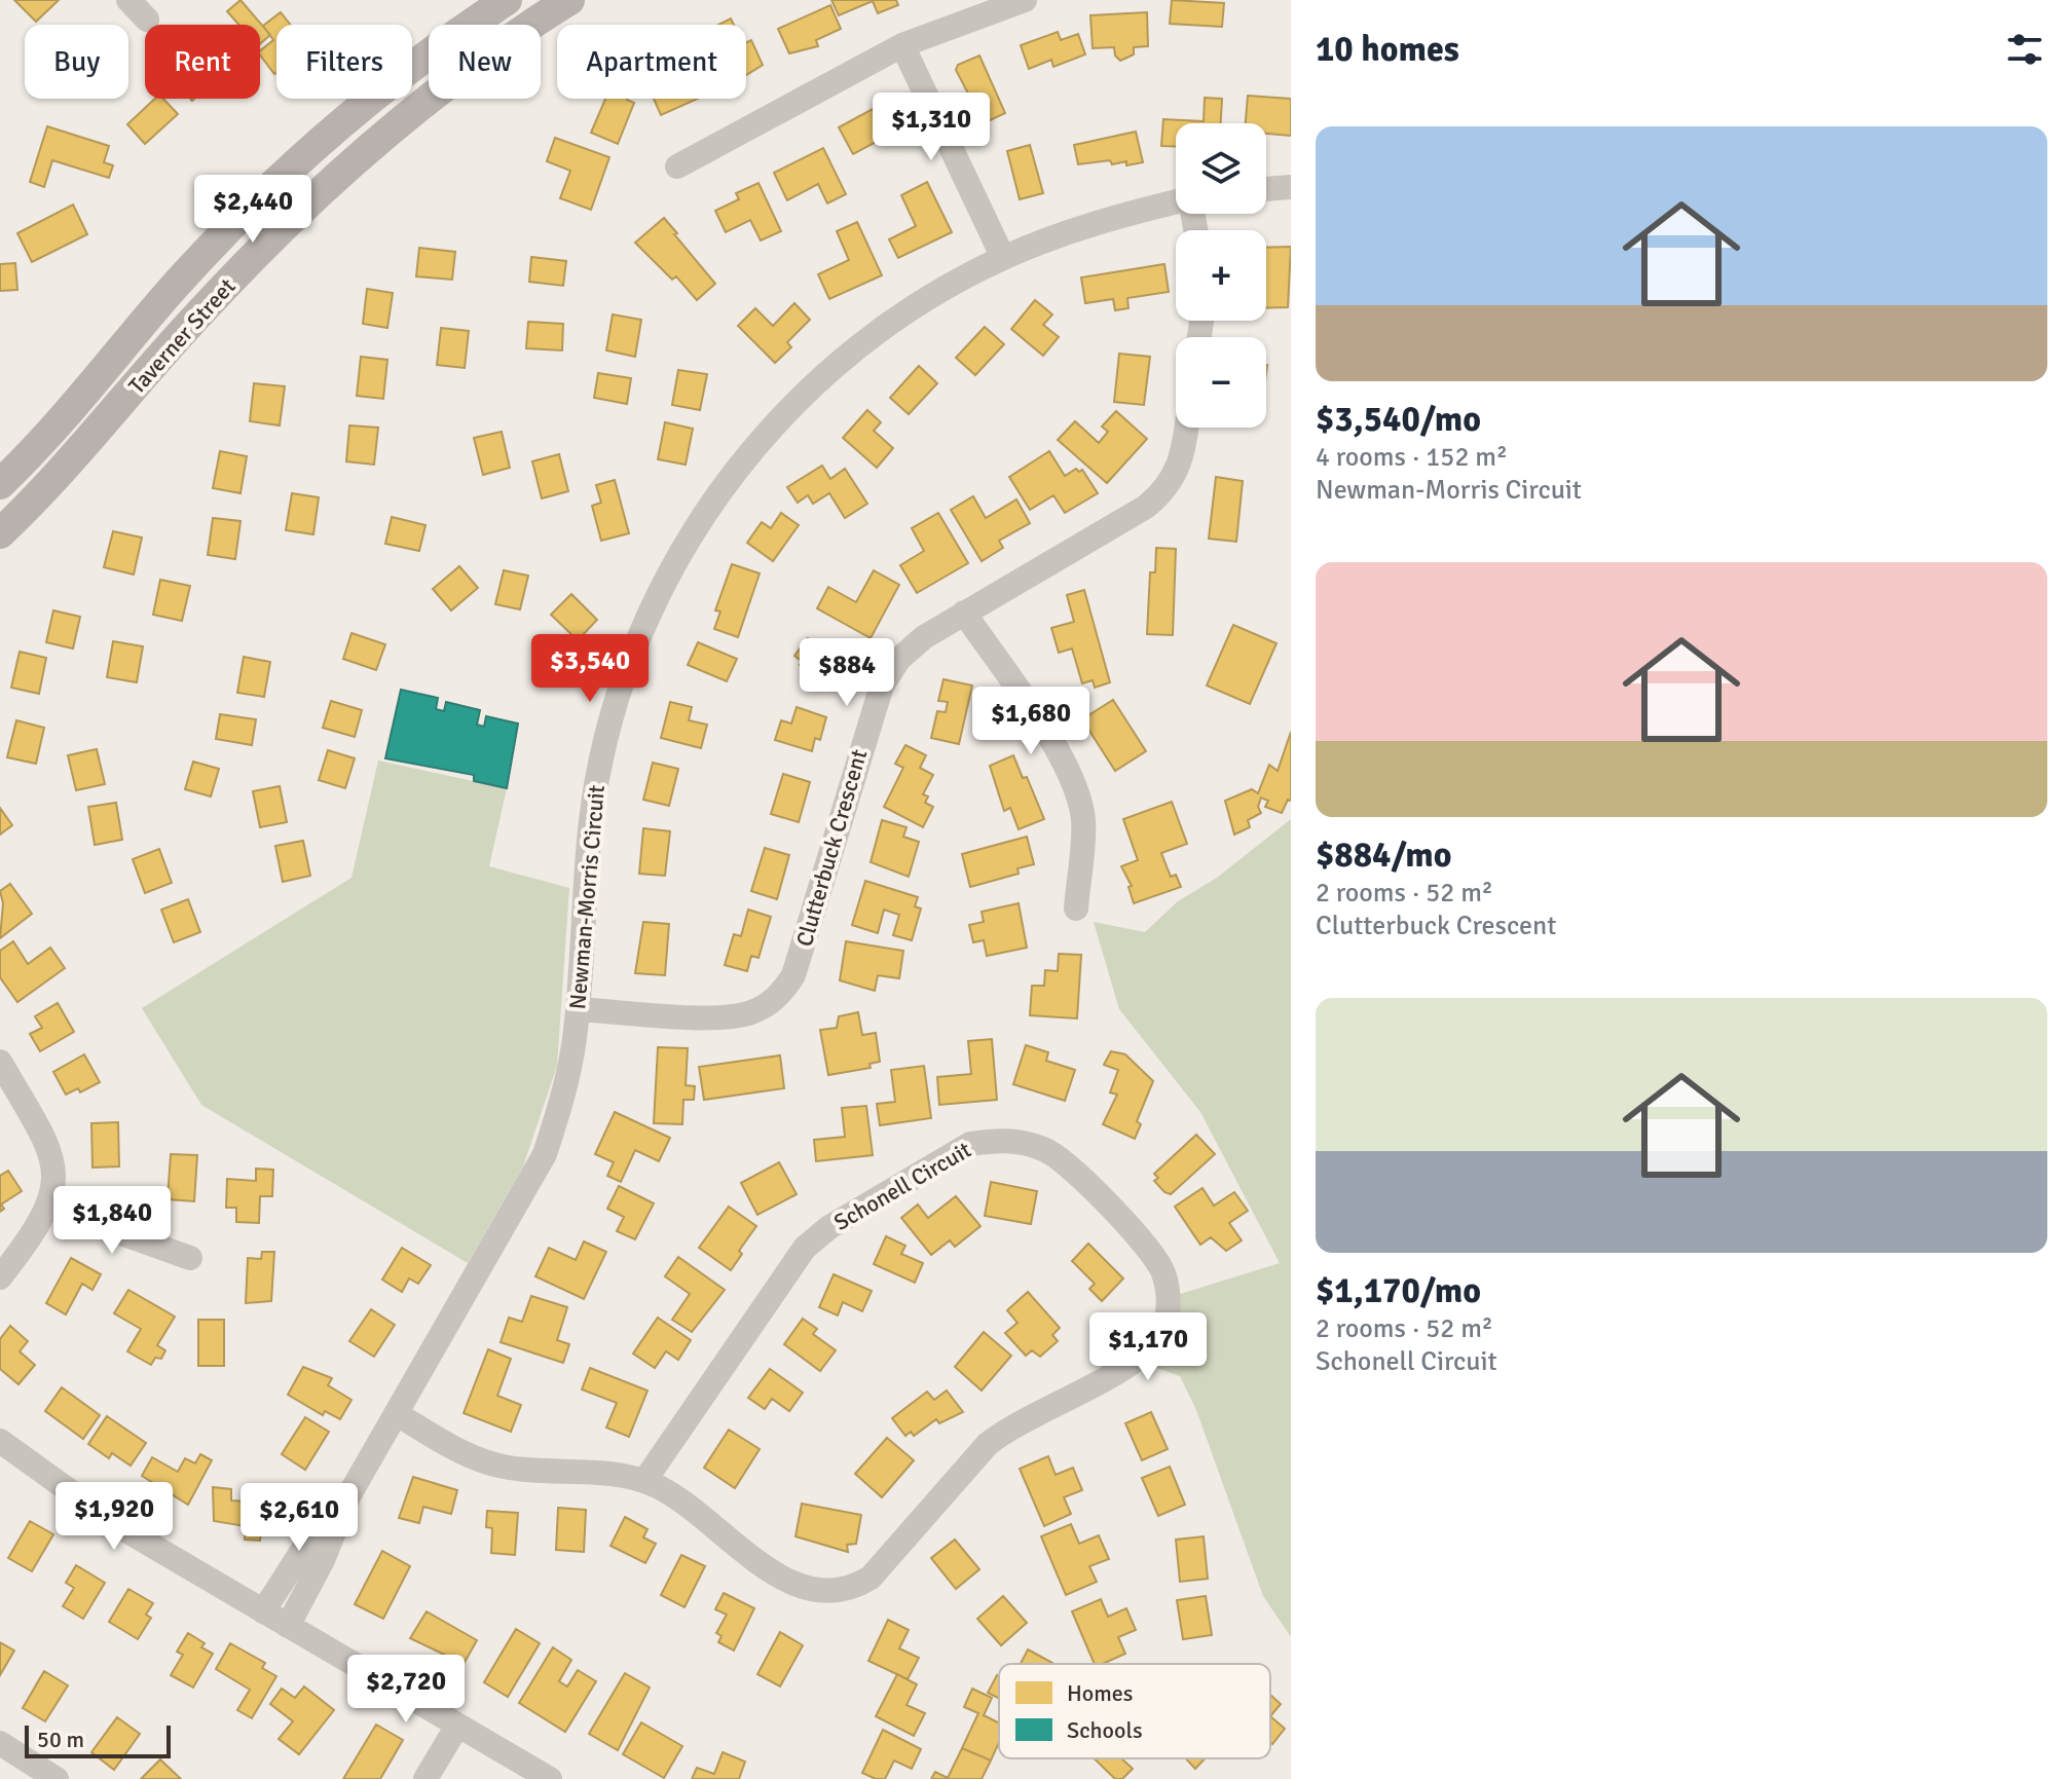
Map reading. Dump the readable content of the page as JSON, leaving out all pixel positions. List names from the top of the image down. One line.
{"streets":{"main road":["Taverner Street"],"street":["Clutterbuck Crescent","Newman-Morris Circuit","Schonell Circuit"]},"crossings":[["Clutterbuck Crescent","Newman-Morris Circuit"],["Newman-Morris Circuit","Schonell Circuit"]],"legend":["Homes","Schools"],"scale_bar":"50 m","page":{"heading":"10 homes","chip":["Buy","Rent","Filters","New","Apartment"],"price":["$1,310","$2,440","$3,540","$884","$1,680","$1,840","$1,170","$1,920","$2,610","$2,720"],"list":[{"name":"$3,540/mo","note":"4 rooms · 152 m² · Newman-Morris Circuit"},{"name":"$884/mo","note":"2 rooms · 52 m² · Clutterbuck Crescent"},{"name":"$1,170/mo","note":"2 rooms · 52 m² · Schonell Circuit"}],"map_buttons":["+","−"],"scale":"50 m"}}
